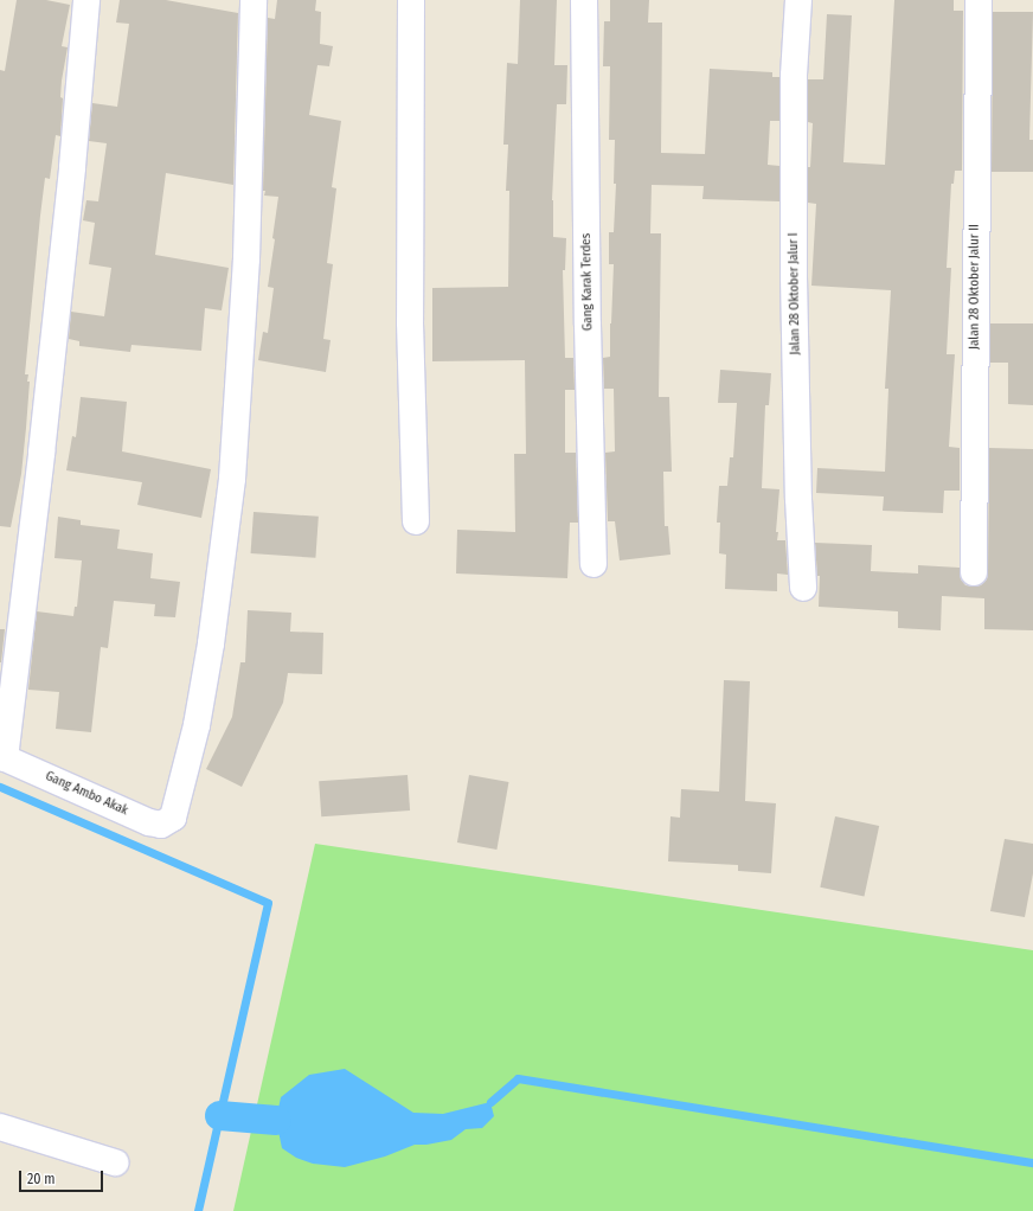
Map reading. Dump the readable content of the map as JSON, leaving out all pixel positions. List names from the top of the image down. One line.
{"streets":{"street":["Gang Karak Terdes","Jalan 28 Oktober Jalur II","Jalan 28 Oktober Jalur I","Gang Ambo Akak"]},"scale_bar":"20 m"}
